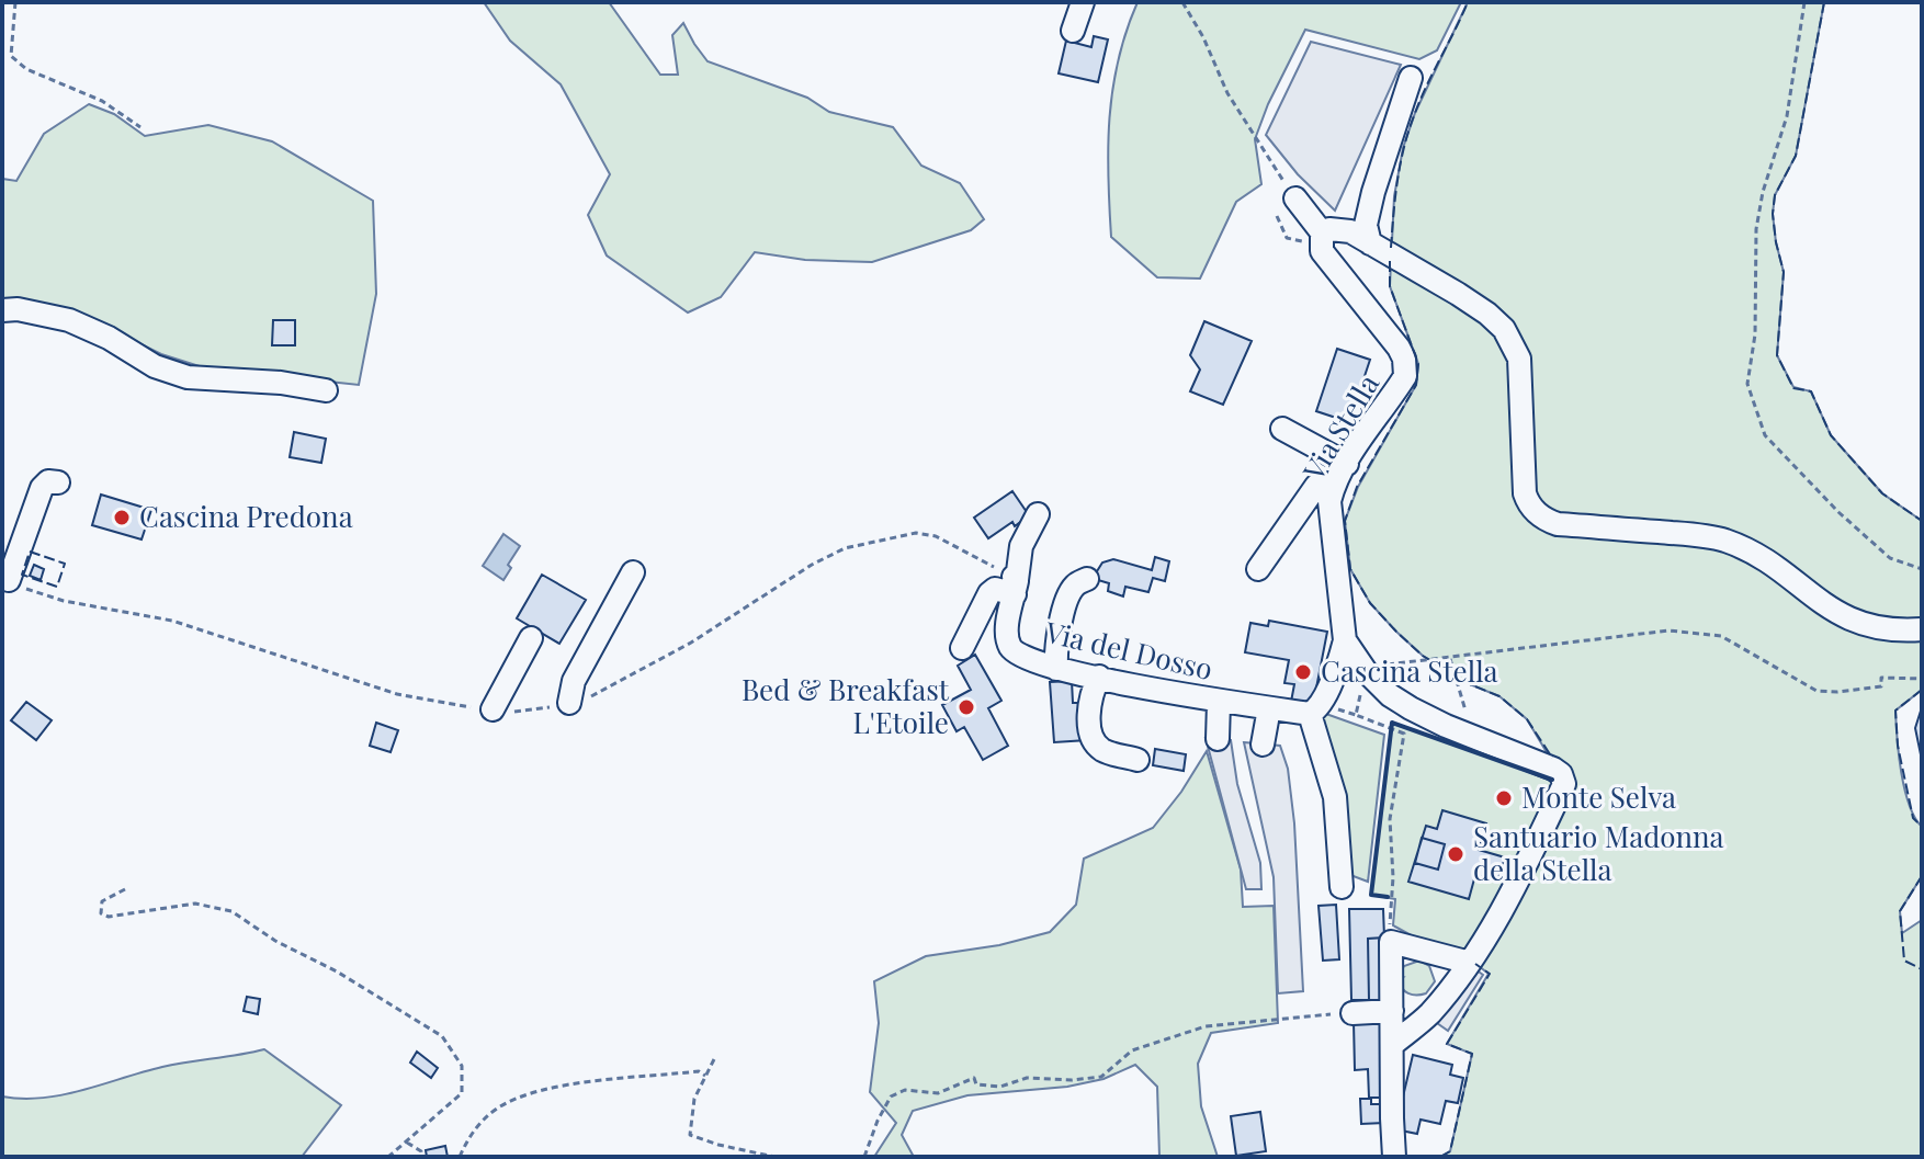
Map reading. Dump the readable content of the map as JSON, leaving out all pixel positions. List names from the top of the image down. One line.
{"streets":{"street":["Via Stella","Via del Dosso"]},"places":["Cascina Predona","Cascina Stella","Bed & Breakfast L'Etoile","Monte Selva","Santuario Madonna della Stella"]}
